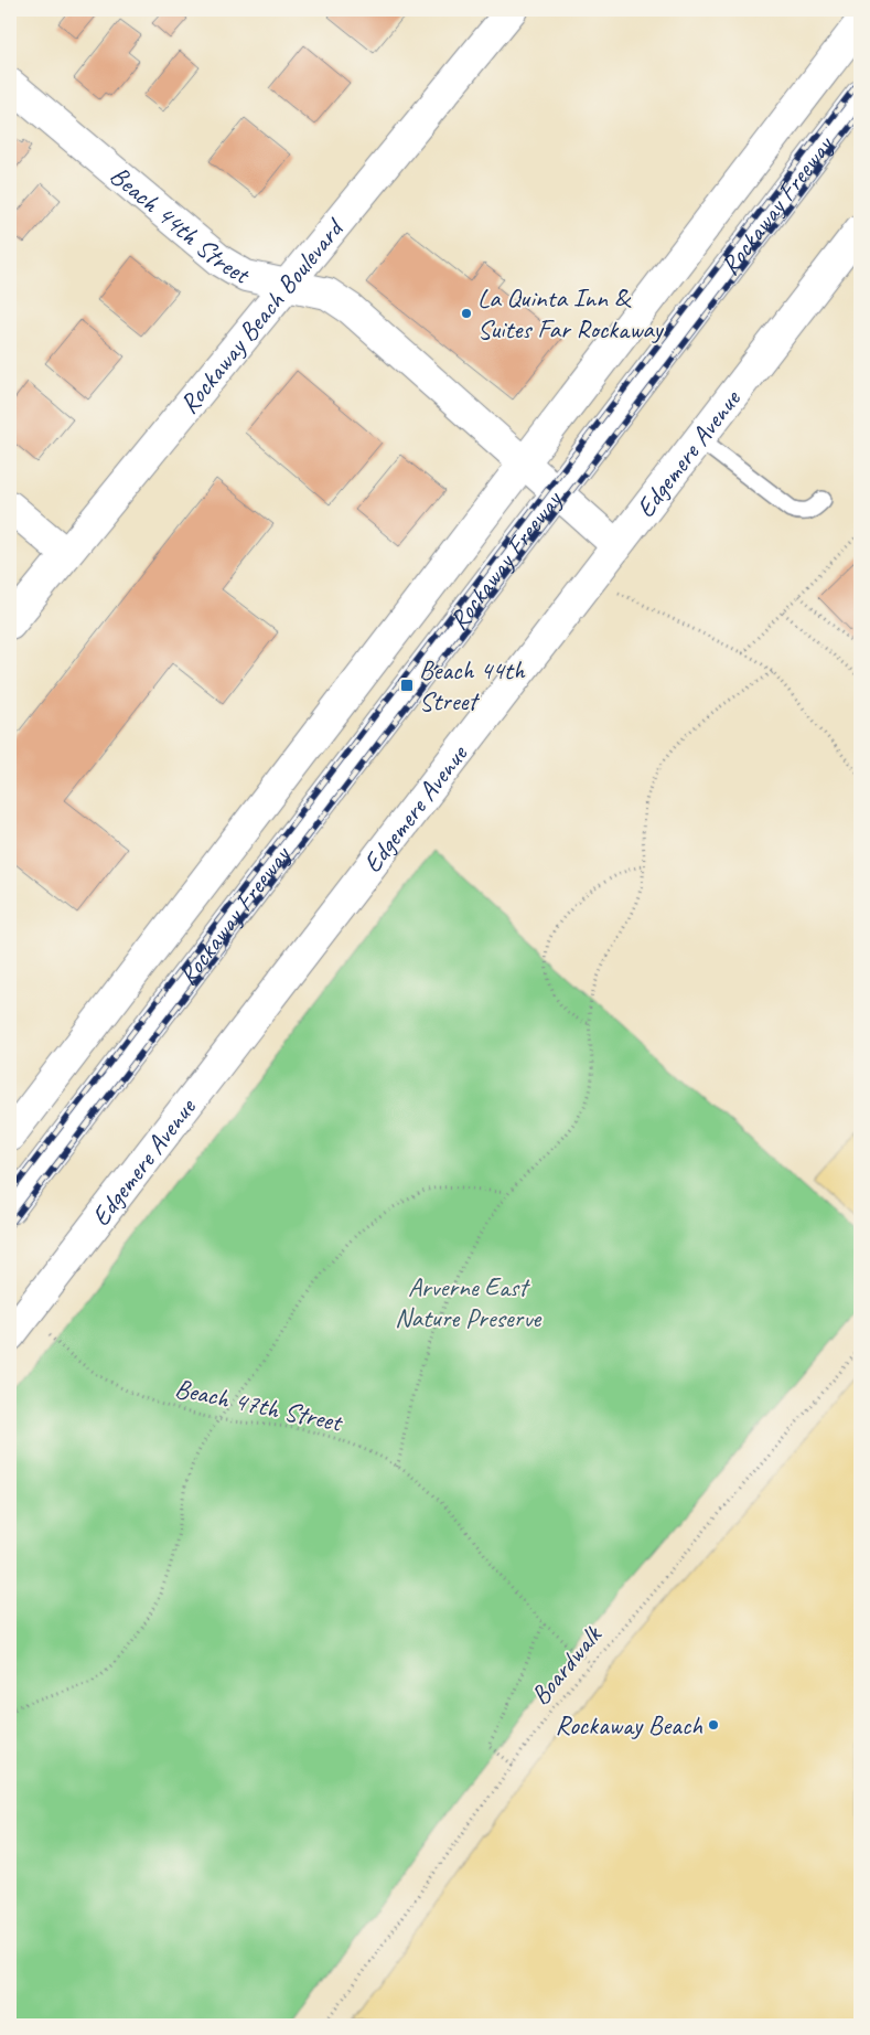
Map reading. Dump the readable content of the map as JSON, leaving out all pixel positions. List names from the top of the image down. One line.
{"streets":{"street":["Rockaway Freeway","Beach 44th Street","Rockaway Beach Boulevard","Edgemere Avenue"],"path":["Beach 47th Street","Boardwalk"]},"crossings":[["Rockaway Freeway","Beach 44th Street"],["Beach 44th Street","Rockaway Beach Boulevard"],["Beach 44th Street","Edgemere Avenue"],["Beach 47th Street","Boardwalk"]],"parks":["Arverne East Nature Preserve"],"places":{"other":["La Quinta Inn & Suites Far Rockaway","Rockaway Beach"],"transit":["Beach 44th Street"]}}
